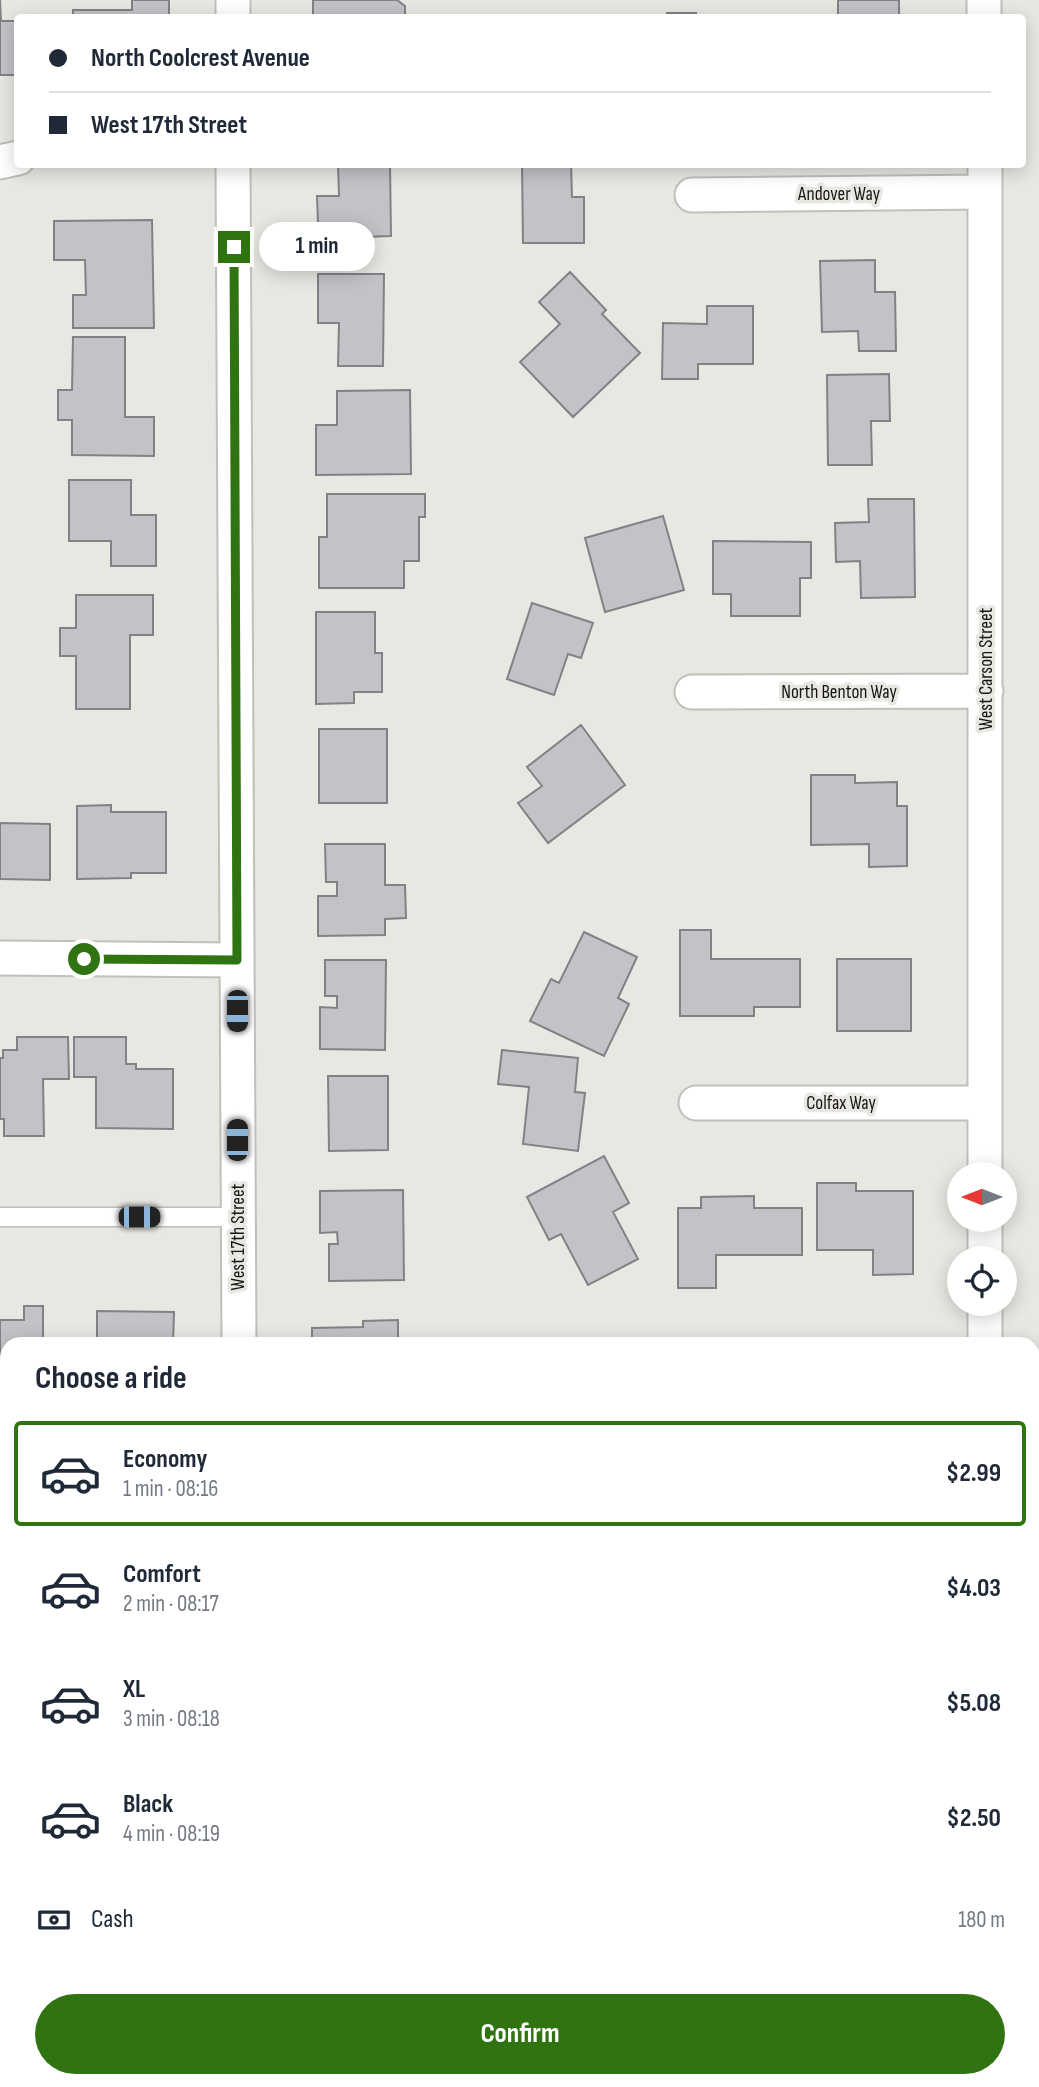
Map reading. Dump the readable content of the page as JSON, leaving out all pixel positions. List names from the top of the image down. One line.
{"streets":{"street":["Andover Way","West Carson Street","North Benton Way","Colfax Way","West 17th Street"]},"crossings":[["Andover Way","West Carson Street"],["West Carson Street","North Benton Way"],["West Carson Street","Colfax Way"]],"north":"left","page":{"banner":["North Coolcrest Avenue","West 17th Street"],"bubble":"1 min","heading":"Choose a ride","list":[{"name":"Economy","note":"1 min · 08:16","value":"$2.99"},{"name":"Comfort","note":"2 min · 08:17","value":"$4.03"},{"name":"XL","note":"3 min · 08:18","value":"$5.08"},{"name":"Black","note":"4 min · 08:19","value":"$2.50"}],"pay":["Cash","180 m"],"buttons":"Confirm"}}
